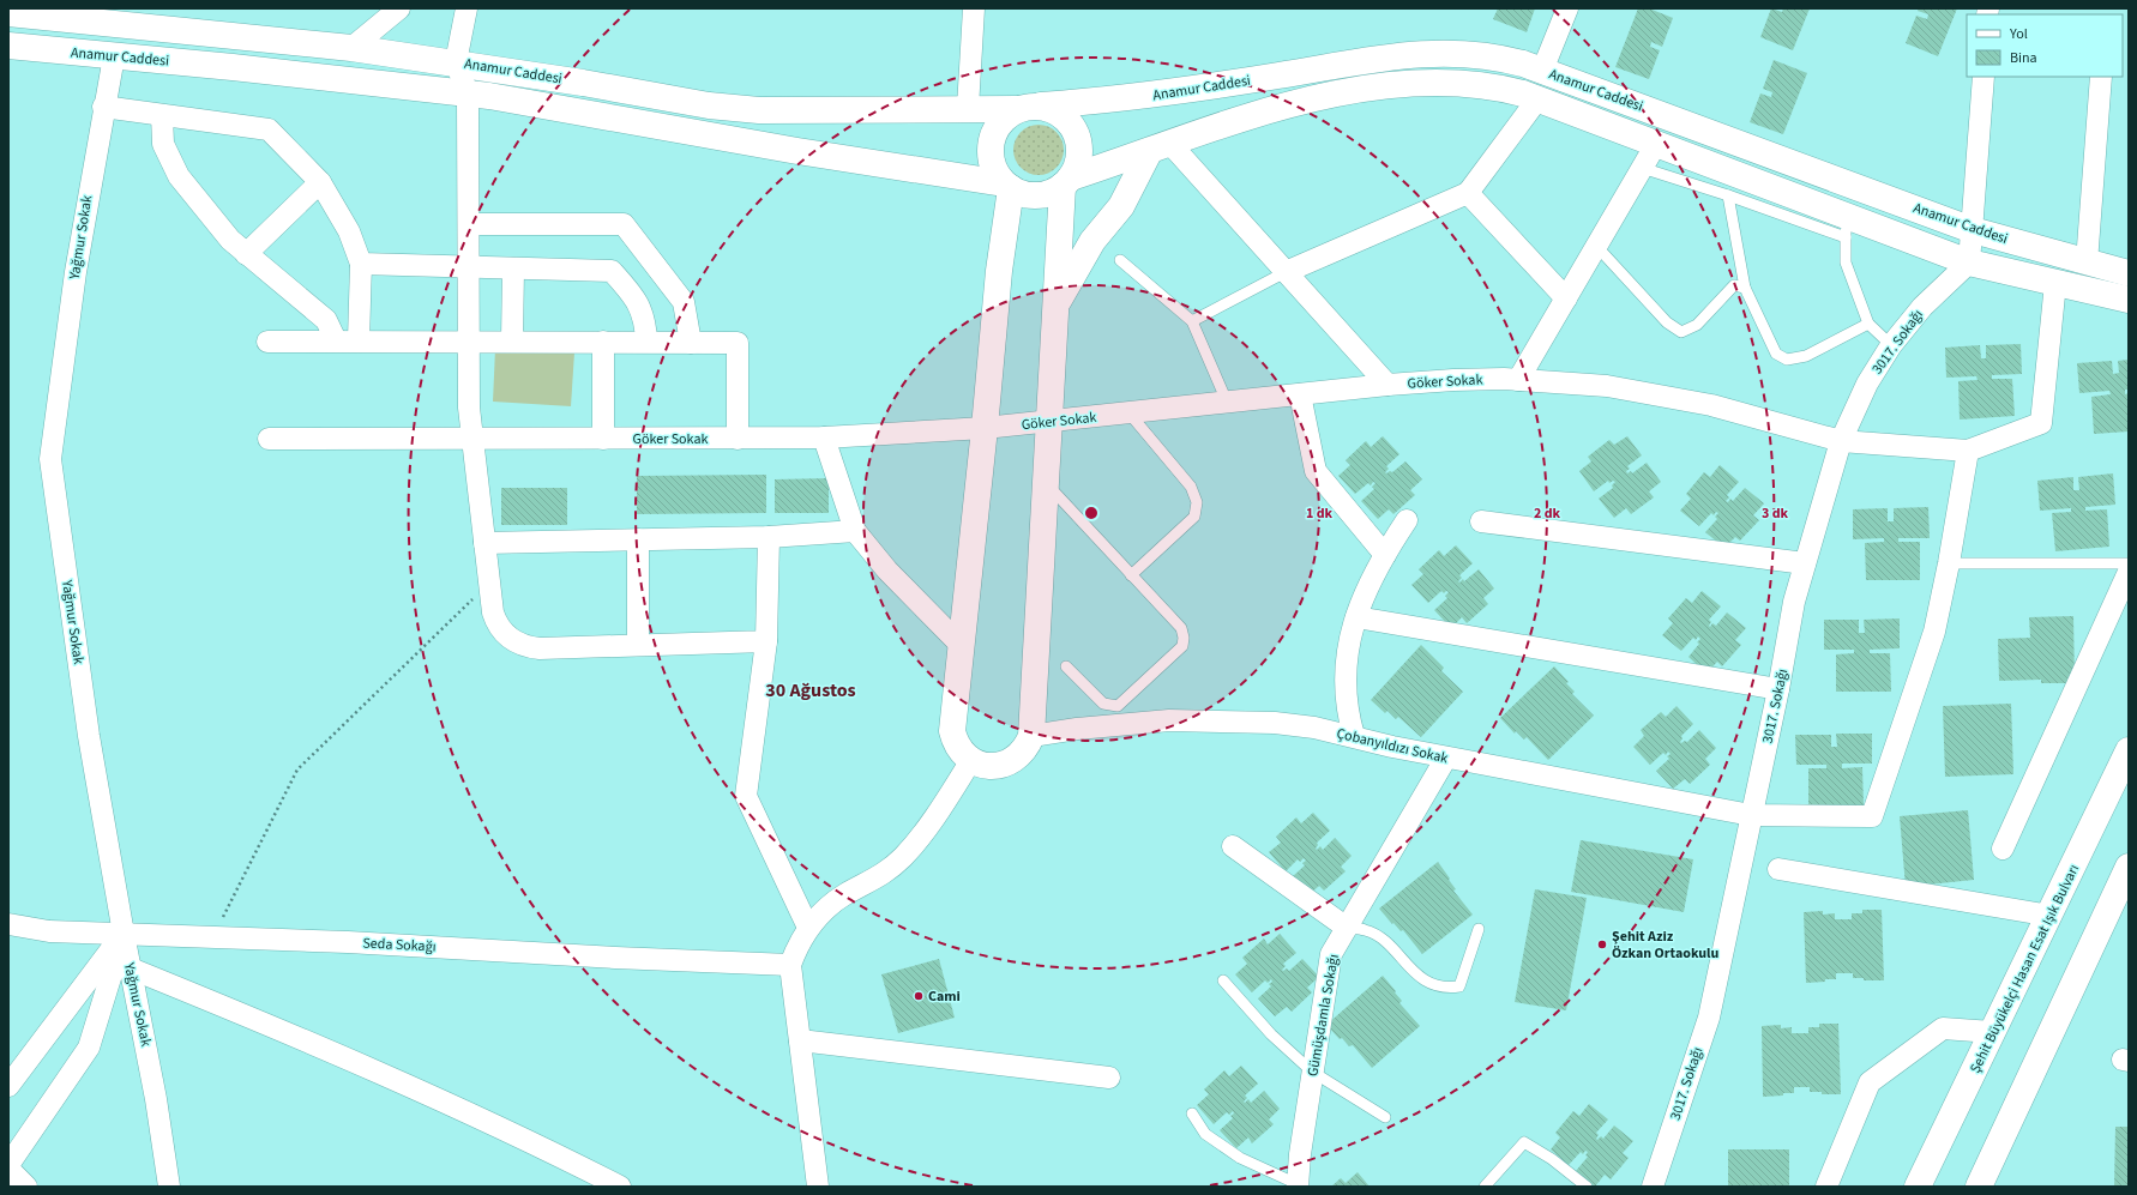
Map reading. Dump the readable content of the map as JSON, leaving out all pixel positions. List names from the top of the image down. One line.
{"streets":{"street":["Anamur Caddesi","Yağmur Sokak","3017. Sokağı","Göker Sokak","Çobanyıldızı Sokak","Seda Sokağı","Şehit Büyükelçi Hasan Esat Işık Bulvarı","Gümüşdamla Sokağı"]},"crossings":[["Anamur Caddesi","Yağmur Sokak"],["Anamur Caddesi","3017. Sokağı"],["Yağmur Sokak","Seda Sokağı"],["3017. Sokağı","Göker Sokak"],["3017. Sokağı","Çobanyıldızı Sokak"],["Çobanyıldızı Sokak","Gümüşdamla Sokağı"]],"districts":["30 Ağustos"],"places":["Şehit Aziz Özkan Ortaokulu","Cami"],"legend":["Yol","Bina"],"rings":["1 dk","2 dk","3 dk"]}
